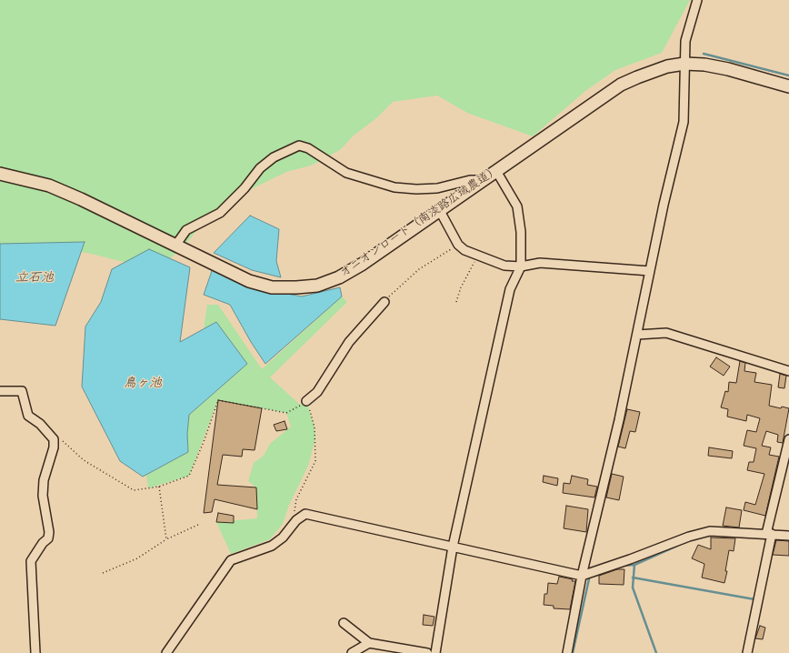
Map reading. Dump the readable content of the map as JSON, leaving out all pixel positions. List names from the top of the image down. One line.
{"streets":{"street":["オニオンロード（南淡路広域農道）"]},"water":["立石池","鳥ヶ池"]}
